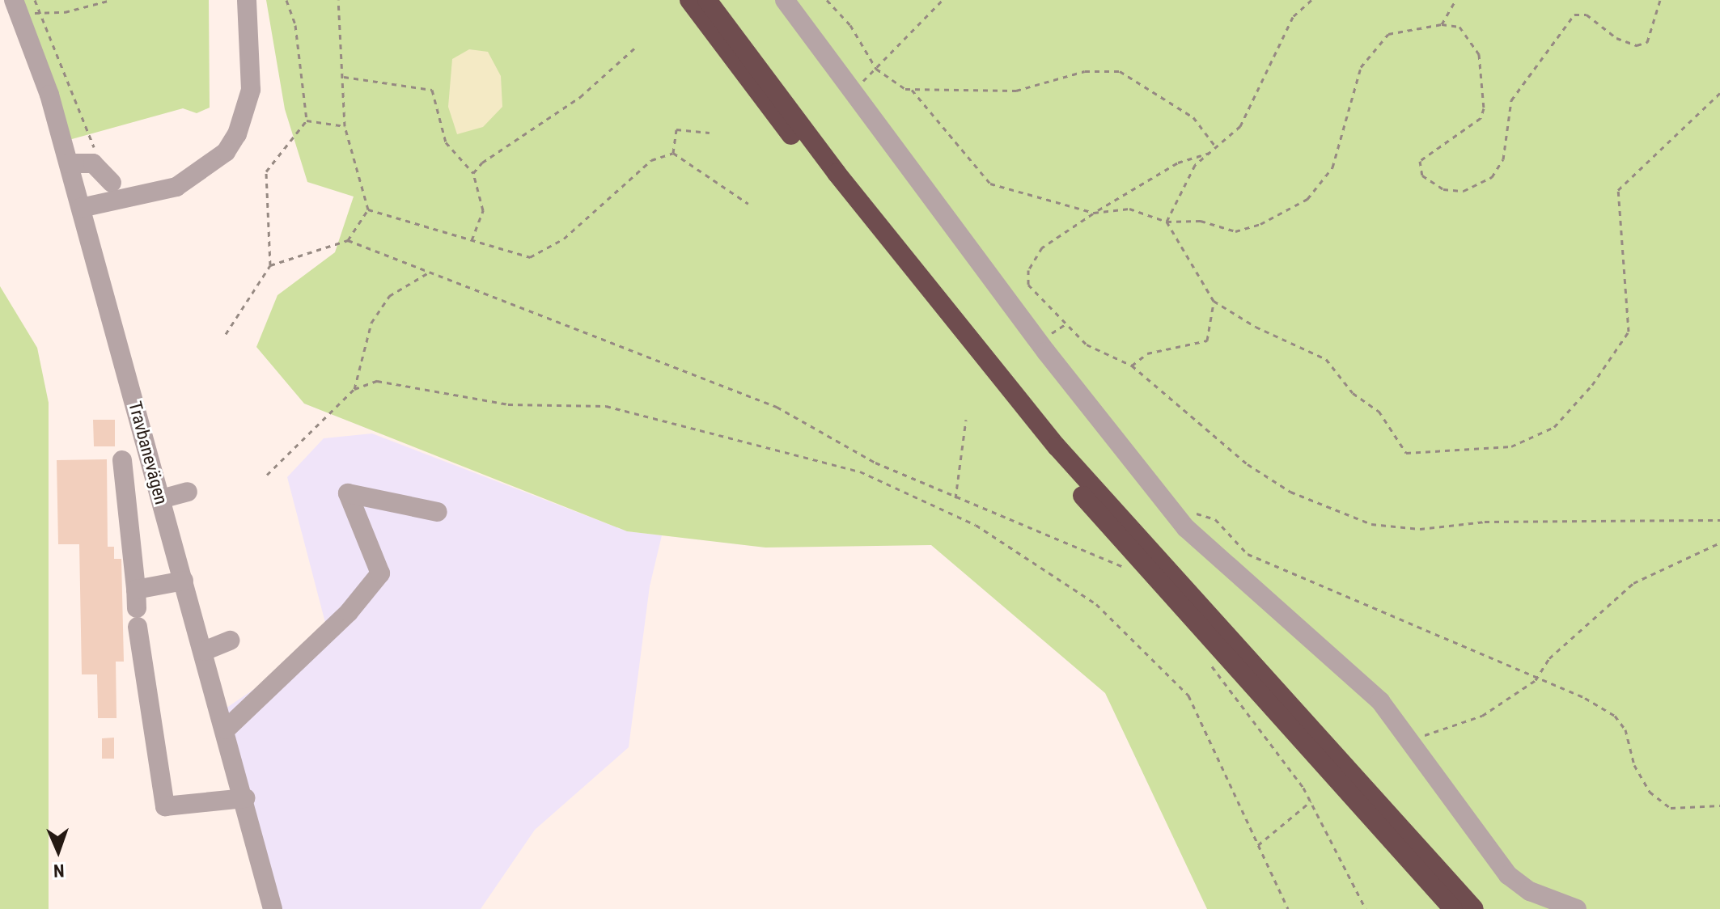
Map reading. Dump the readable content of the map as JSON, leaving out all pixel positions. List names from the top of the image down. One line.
{"streets":{"street":["Travbanevägen"]},"north":"bottom"}
